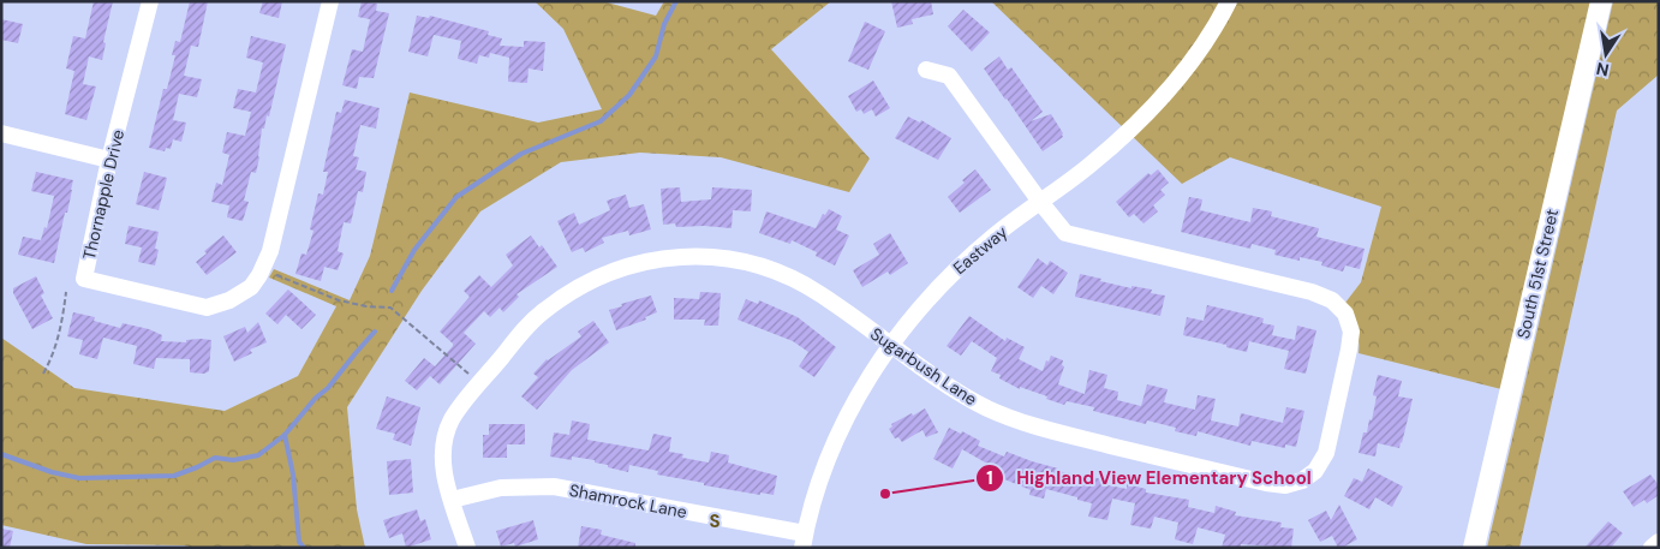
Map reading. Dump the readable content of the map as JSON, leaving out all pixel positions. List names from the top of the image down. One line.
{"streets":{"street":["Thornapple Drive","Eastway","South 51st Street","Sugarbush Lane","Shamrock Lane"]},"crossings":[["Eastway","Sugarbush Lane"],["Eastway","Shamrock Lane"],["Sugarbush Lane","Shamrock Lane"]],"districts":["S"],"places":["Highland View Elementary School"],"north":"bottom"}
